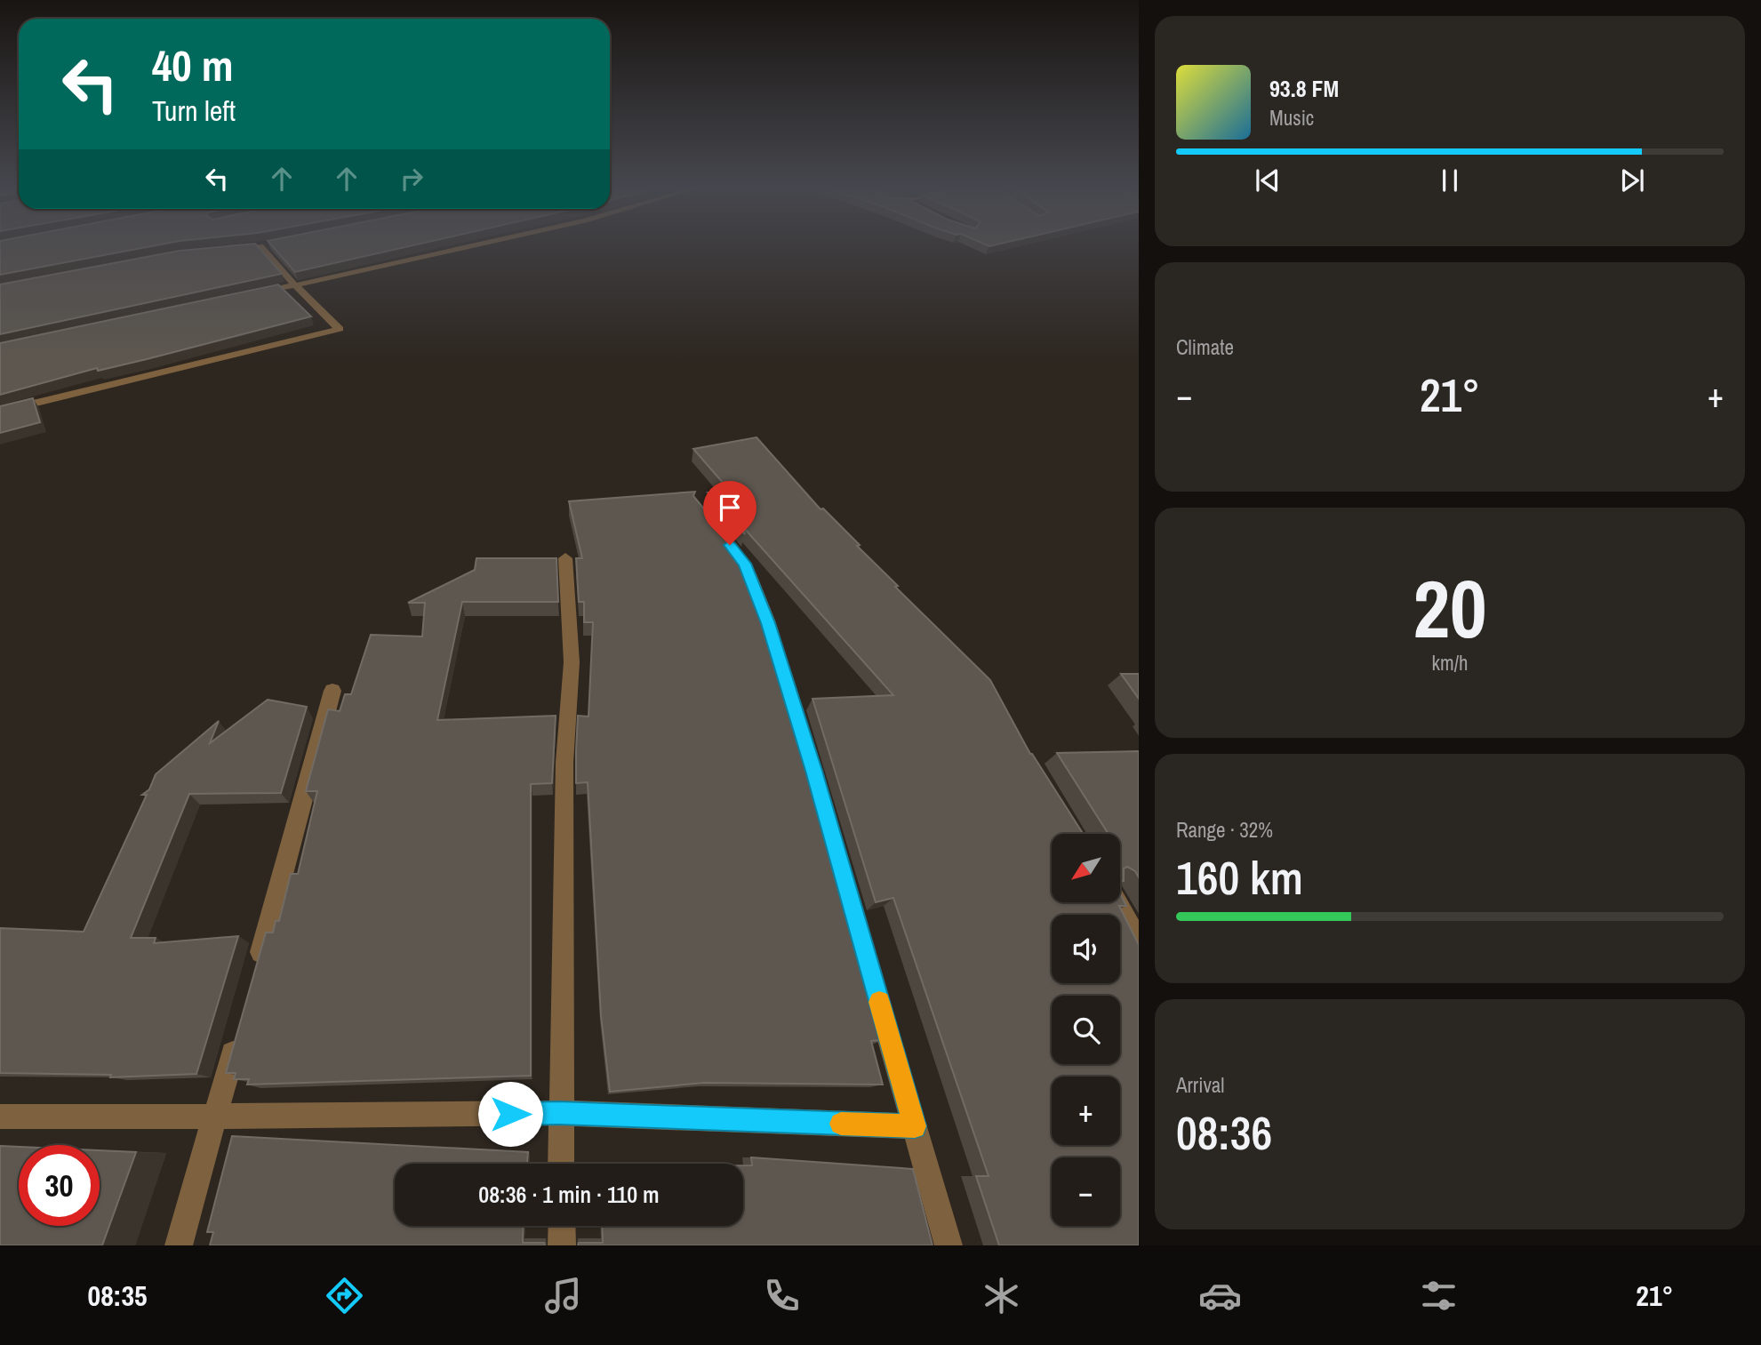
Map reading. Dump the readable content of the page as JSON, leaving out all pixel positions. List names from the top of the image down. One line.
{"north":"bottom left","page":{"turn":["40 m","Turn left"],"song":["93.8 FM","Music"],"tile":["Climate",["20","km/h"],["Range · 32%","160 km"],["Arrival","08:36"]],"heat":["−","21°","+"],"map_buttons":["+","−"],"limit":"30","trip":"08:36 · 1 min · 110 m","tabs":["08:35","21°"]}}
